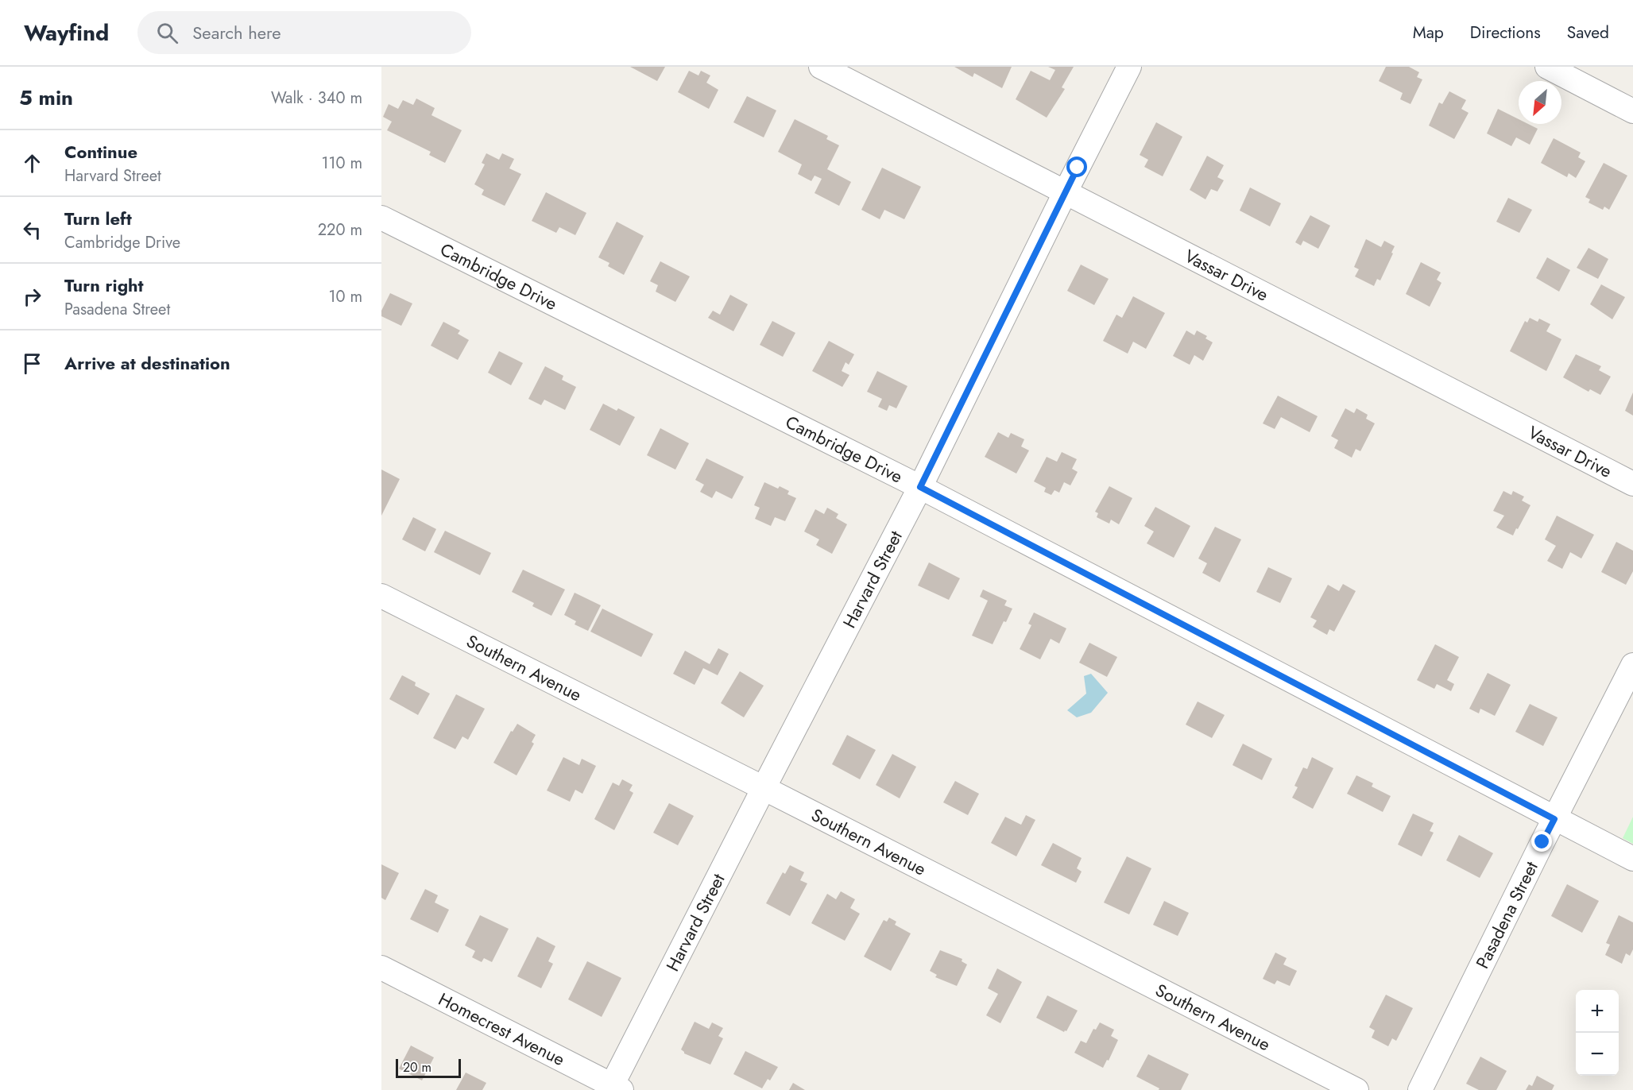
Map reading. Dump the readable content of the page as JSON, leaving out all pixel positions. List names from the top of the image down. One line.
{"streets":{"street":["Vassar Drive","Cambridge Drive","Harvard Street","Southern Avenue","Pasadena Street","Homecrest Avenue"]},"crossings":[["Vassar Drive","Harvard Street"],["Cambridge Drive","Harvard Street"],["Cambridge Drive","Pasadena Street"],["Harvard Street","Southern Avenue"],["Harvard Street","Homecrest Avenue"]],"scale_bar":"20 m","north":"bottom left","page":{"header":"Wayfind","search":"Search here","nav":["Map","Directions","Saved"],"heading":["5 min","Walk · 340 m"],"list":[["Continue","Harvard Street","110 m"],["Turn left","Cambridge Drive","220 m"],["Turn right","Pasadena Street","10 m"],"Arrive at destination"],"map_buttons":["+","−"],"scale":"20 m"}}
